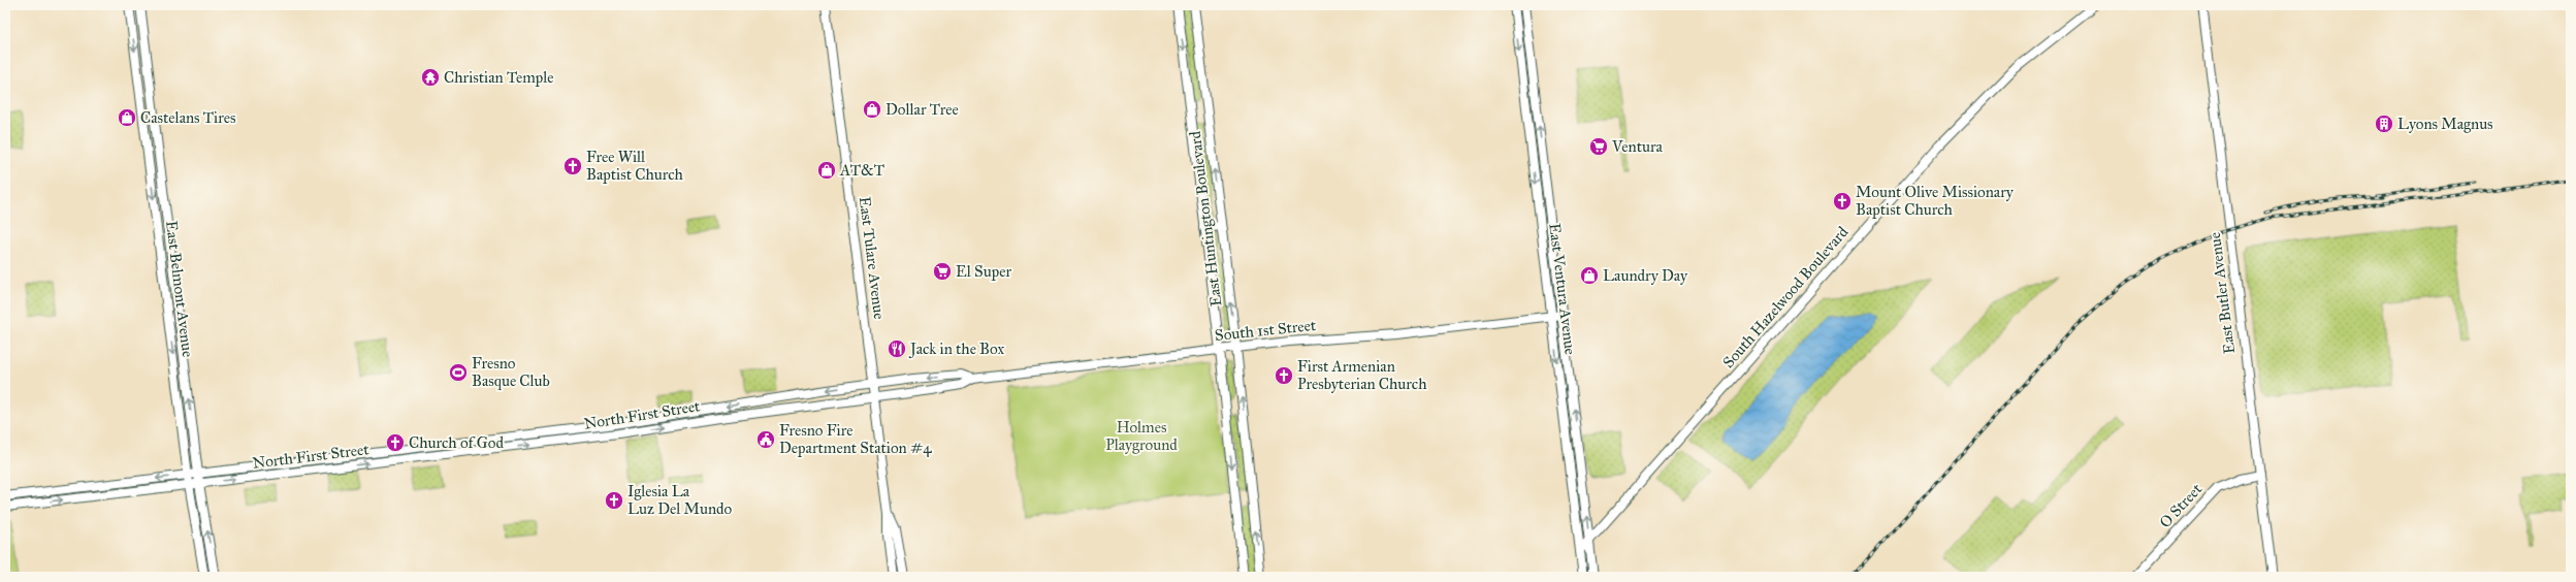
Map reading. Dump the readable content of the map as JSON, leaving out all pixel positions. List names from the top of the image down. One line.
{"streets":{"main road":["East Huntington Boulevard","East Tulare Avenue","East Belmont Avenue","East Ventura Avenue","East Butler Avenue","South Hazelwood Boulevard","South 1st Street","North First Street","O Street"]},"crossings":[["East Huntington Boulevard","South 1st Street"],["East Tulare Avenue","South 1st Street"],["East Belmont Avenue","North First Street"],["East Ventura Avenue","South Hazelwood Boulevard"],["East Ventura Avenue","South 1st Street"],["East Butler Avenue","O Street"],["South 1st Street","North First Street"]],"parks":["Holmes Playground"],"places":{"temple":["Christian Temple"],"shop":["Dollar Tree","Castelans Tires","AT&T","Laundry Day"],"building":["Lyons Magnus"],"supermarket":["Ventura","El Super"],"church":["Free Will Baptist Church","Mount Olive Missionary Baptist Church","First Armenian Presbyterian Church","Church of God","Iglesia La Luz Del Mundo"],"restaurant":["Jack in the Box"],"sports":["Fresno Basque Club"],"public building":["Fresno Fire Department Station #4"]}}
